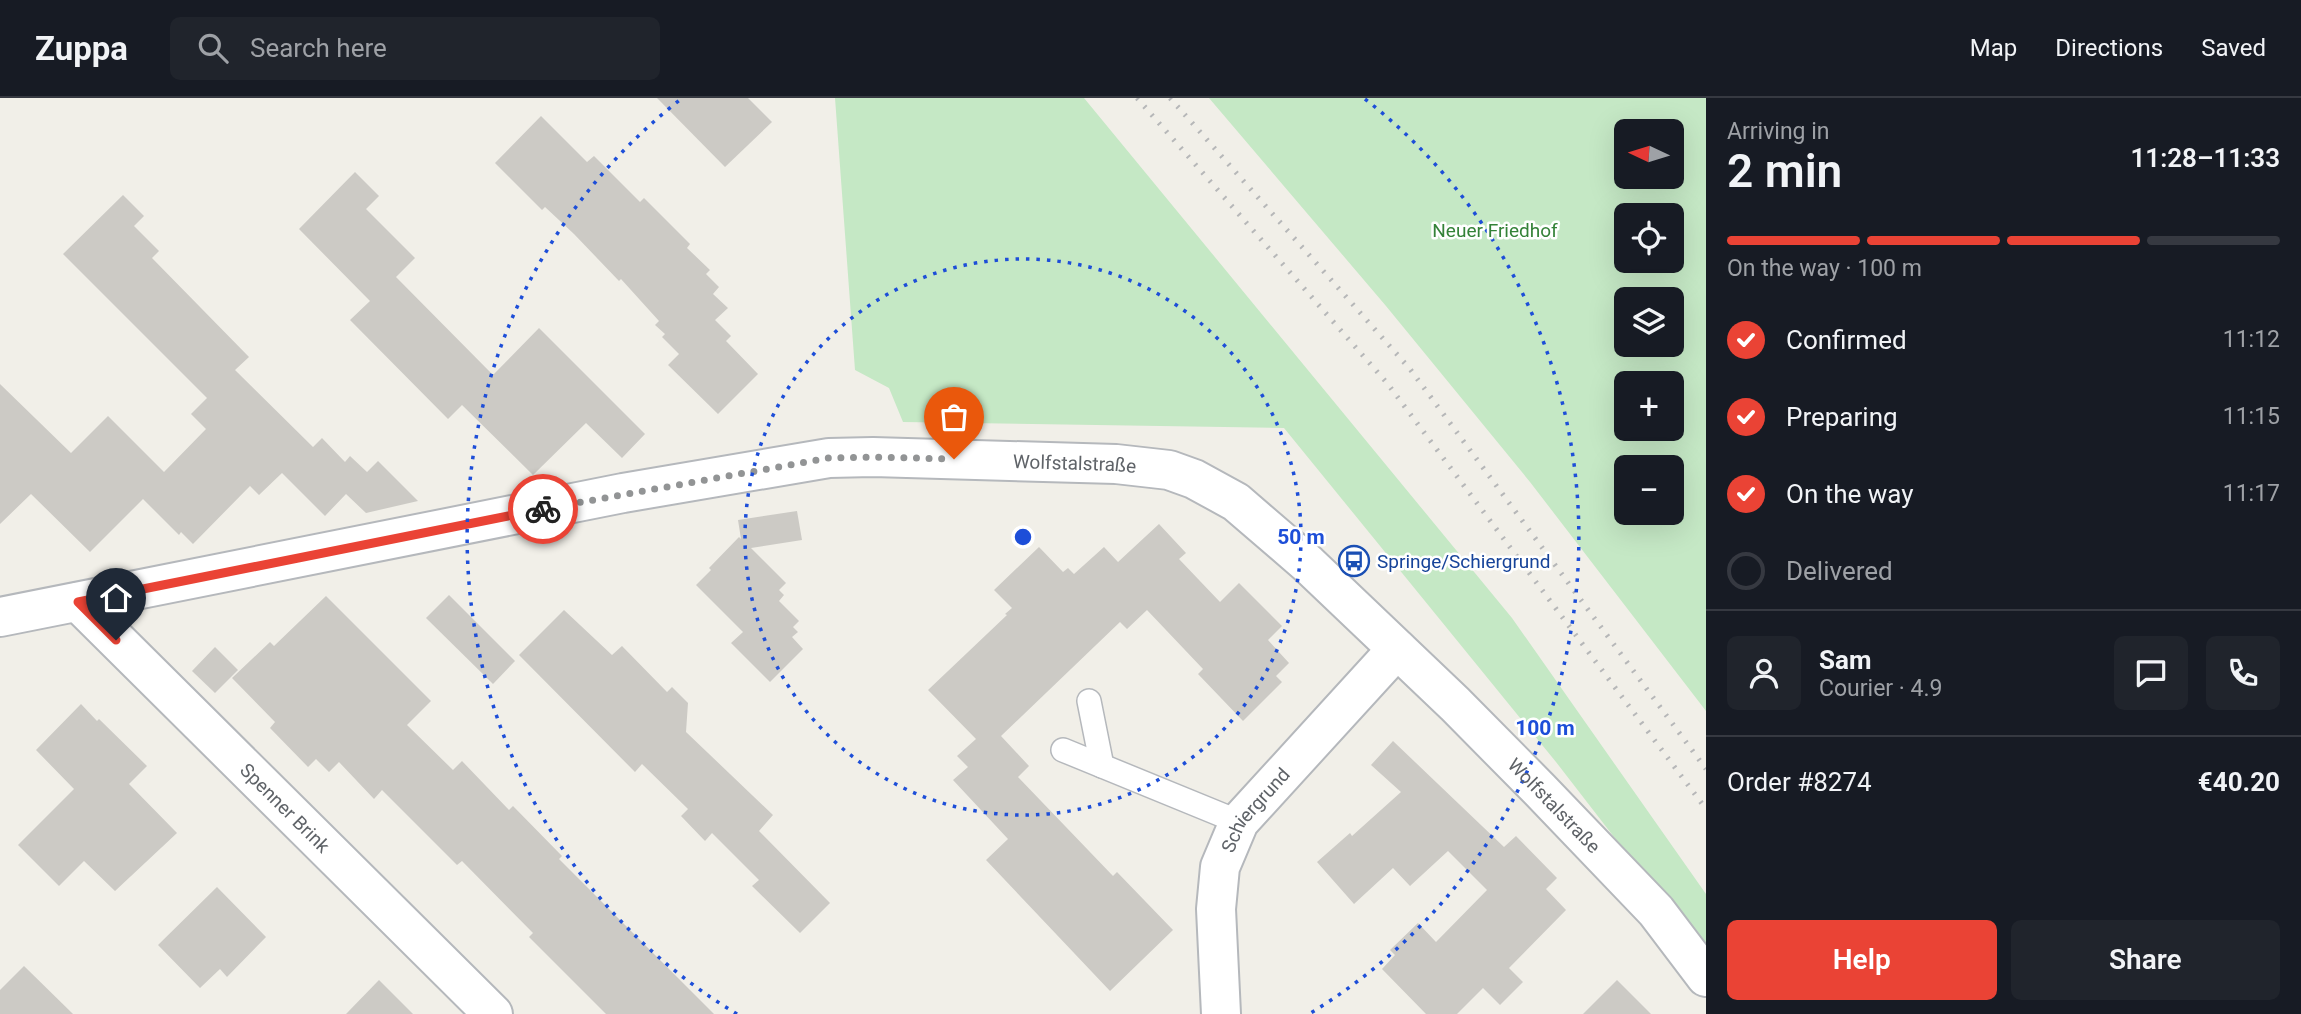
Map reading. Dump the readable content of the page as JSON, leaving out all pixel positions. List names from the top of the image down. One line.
{"streets":{"street":["Wolfstalstraße","Spenner Brink","Schiergrund"]},"crossings":[["Wolfstalstraße","Spenner Brink"],["Wolfstalstraße","Schiergrund"]],"parks":["Neuer Friedhof"],"places":{"bus stop":["Springe/Schiergrund"]},"north":"left","page":{"header":"Zuppa","search":"Search here","nav":["Map","Directions","Saved"],"heading":["2 min","Arriving in","11:28–11:33"],"panel":["Sam","Courier · 4.9","Order #8274","€40.20"],"map_buttons":["+","−"],"bar":"On the way · 100 m","list":[["Confirmed","11:12"],["Preparing","11:15"],["On the way","11:17"],"Delivered"],"buttons":["Help","Share"]},"rings":["50 m","100 m"]}
